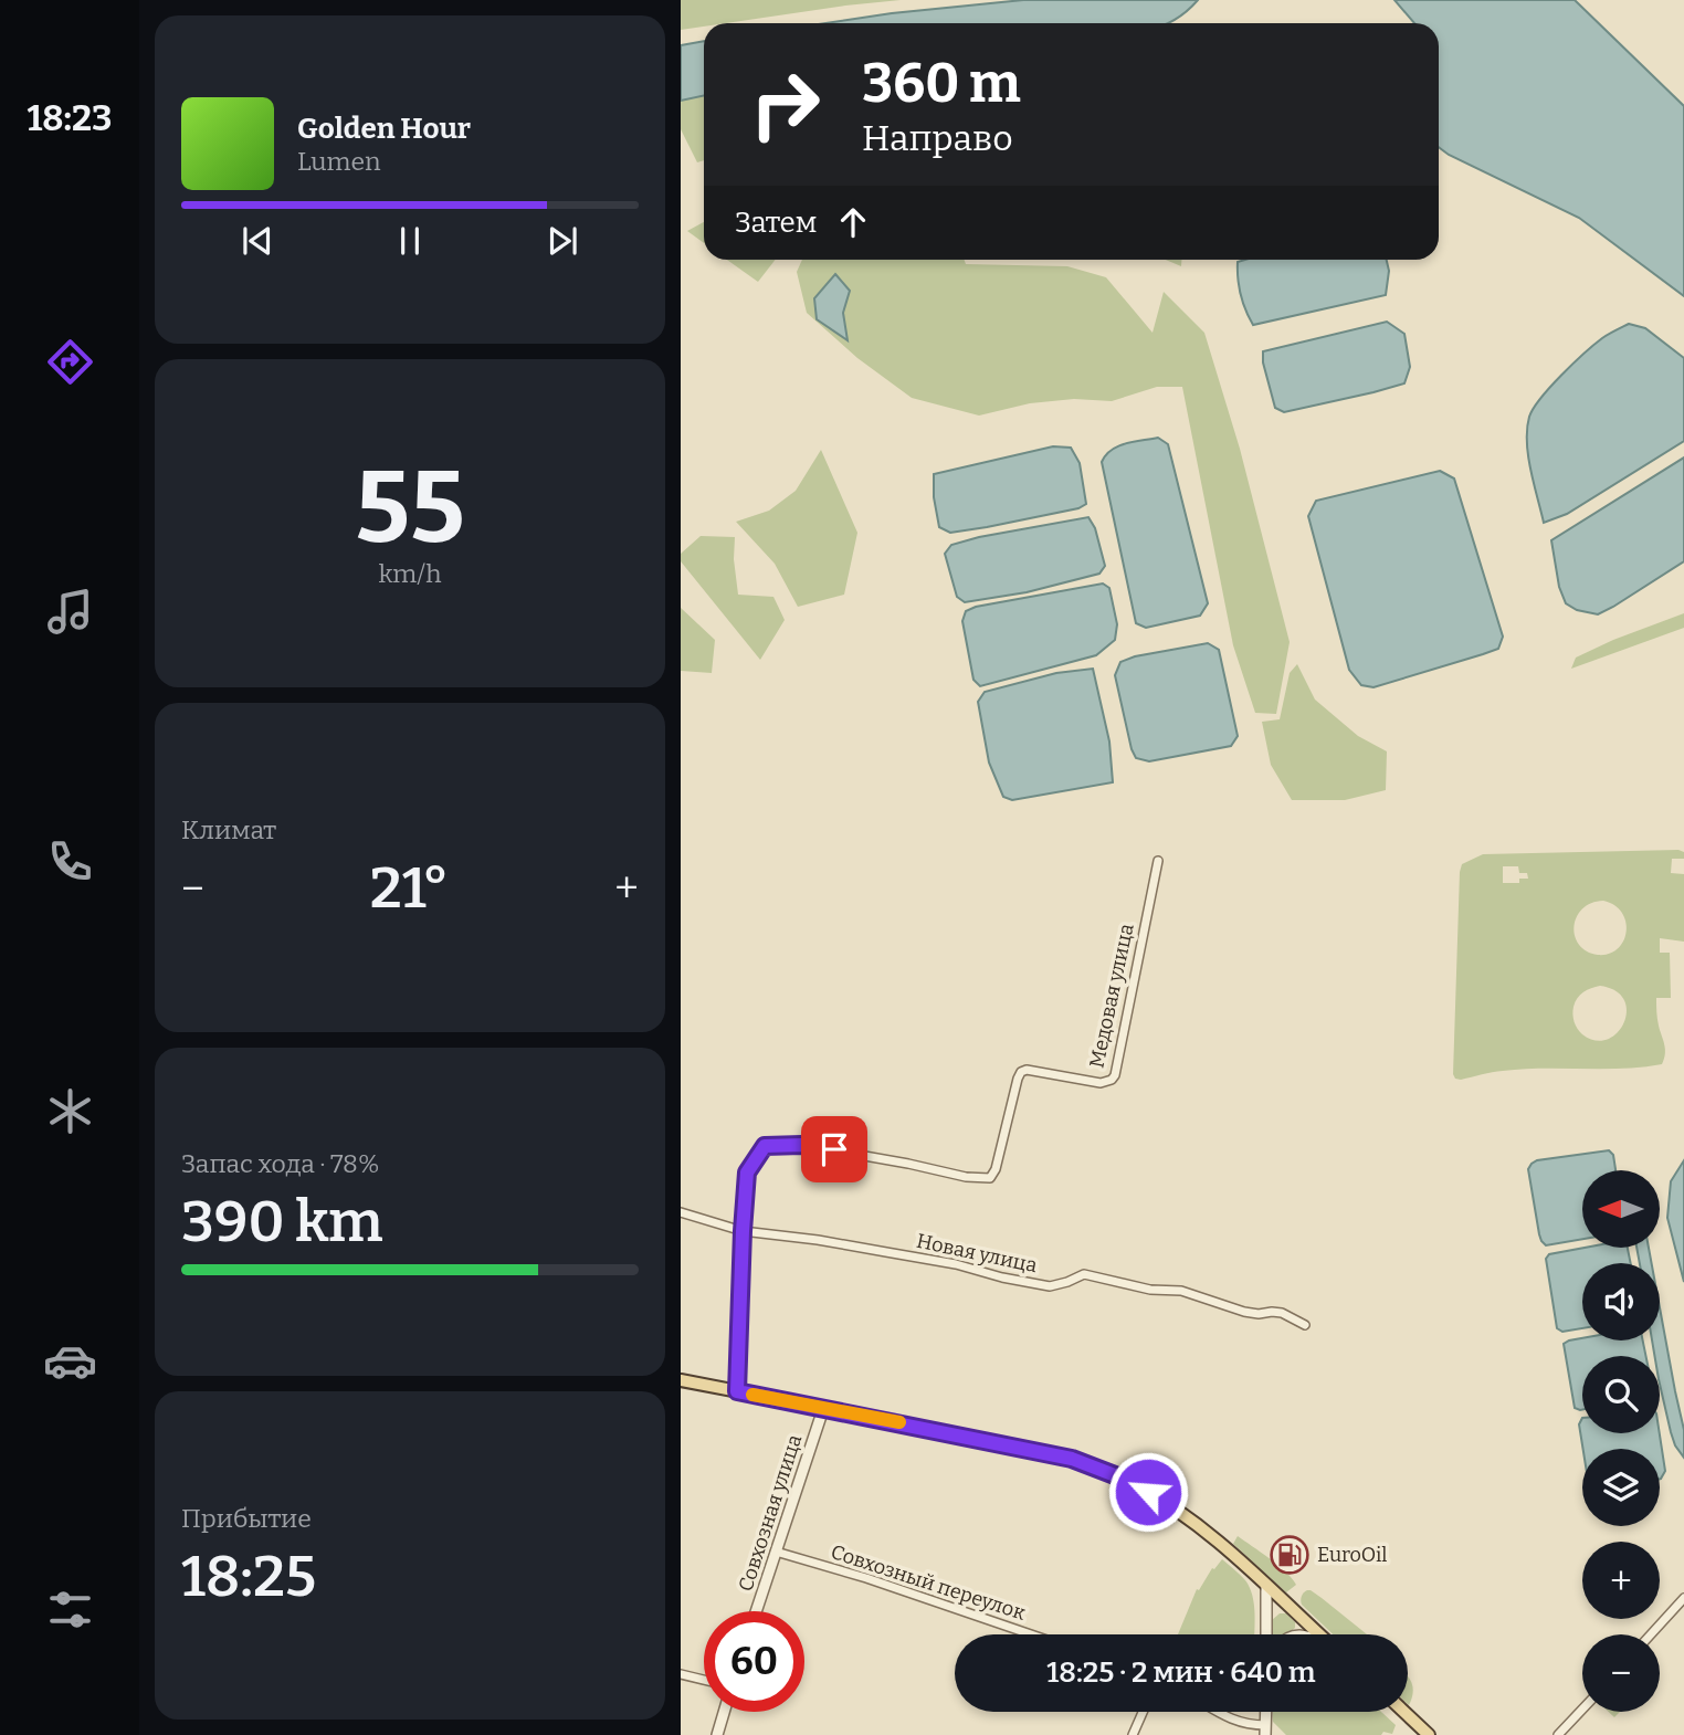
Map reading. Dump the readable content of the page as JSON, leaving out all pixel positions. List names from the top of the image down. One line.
{"streets":{"street":["Медовая улица","Новая улица","Совхозная улица","Совхозный переулок"]},"crossings":[["Медовая улица","Новая улица"],["Совхозная улица","Совхозный переулок"]],"places":{"fuel station":["EuroOil"]},"north":"left","page":{"tabs":"18:23","turn":["360 m","Направо"],"song":["Golden Hour","Lumen"],"then":"Затем","tile":[["55","km/h"],"Климат",["Запас хода · 78%","390 km"],["Прибытие","18:25"]],"heat":["−","21°","+"],"map_buttons":["+","−"],"limit":"60","trip":"18:25 · 2 мин · 640 m"}}
